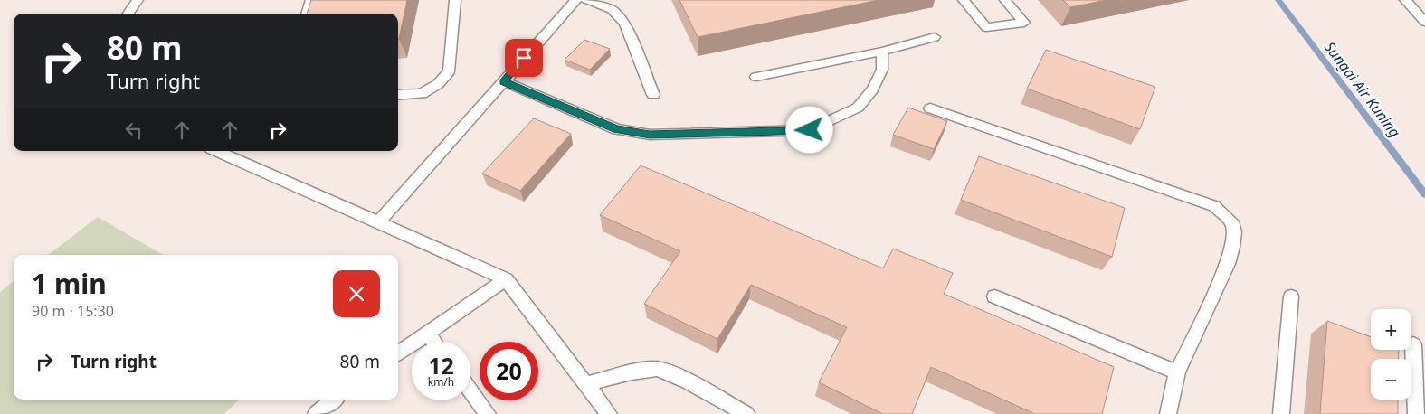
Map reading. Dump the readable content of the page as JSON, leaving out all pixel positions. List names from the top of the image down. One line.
{"water":["Sungai Air Kuning"],"page":{"turn":["80 m","Turn right"],"heading":["1 min","90 m · 15:30"],"map_buttons":["+","−"],"list":[{"name":"Turn right","value":"80 m"}],"speed":"12 km/h","limit":"20"}}
